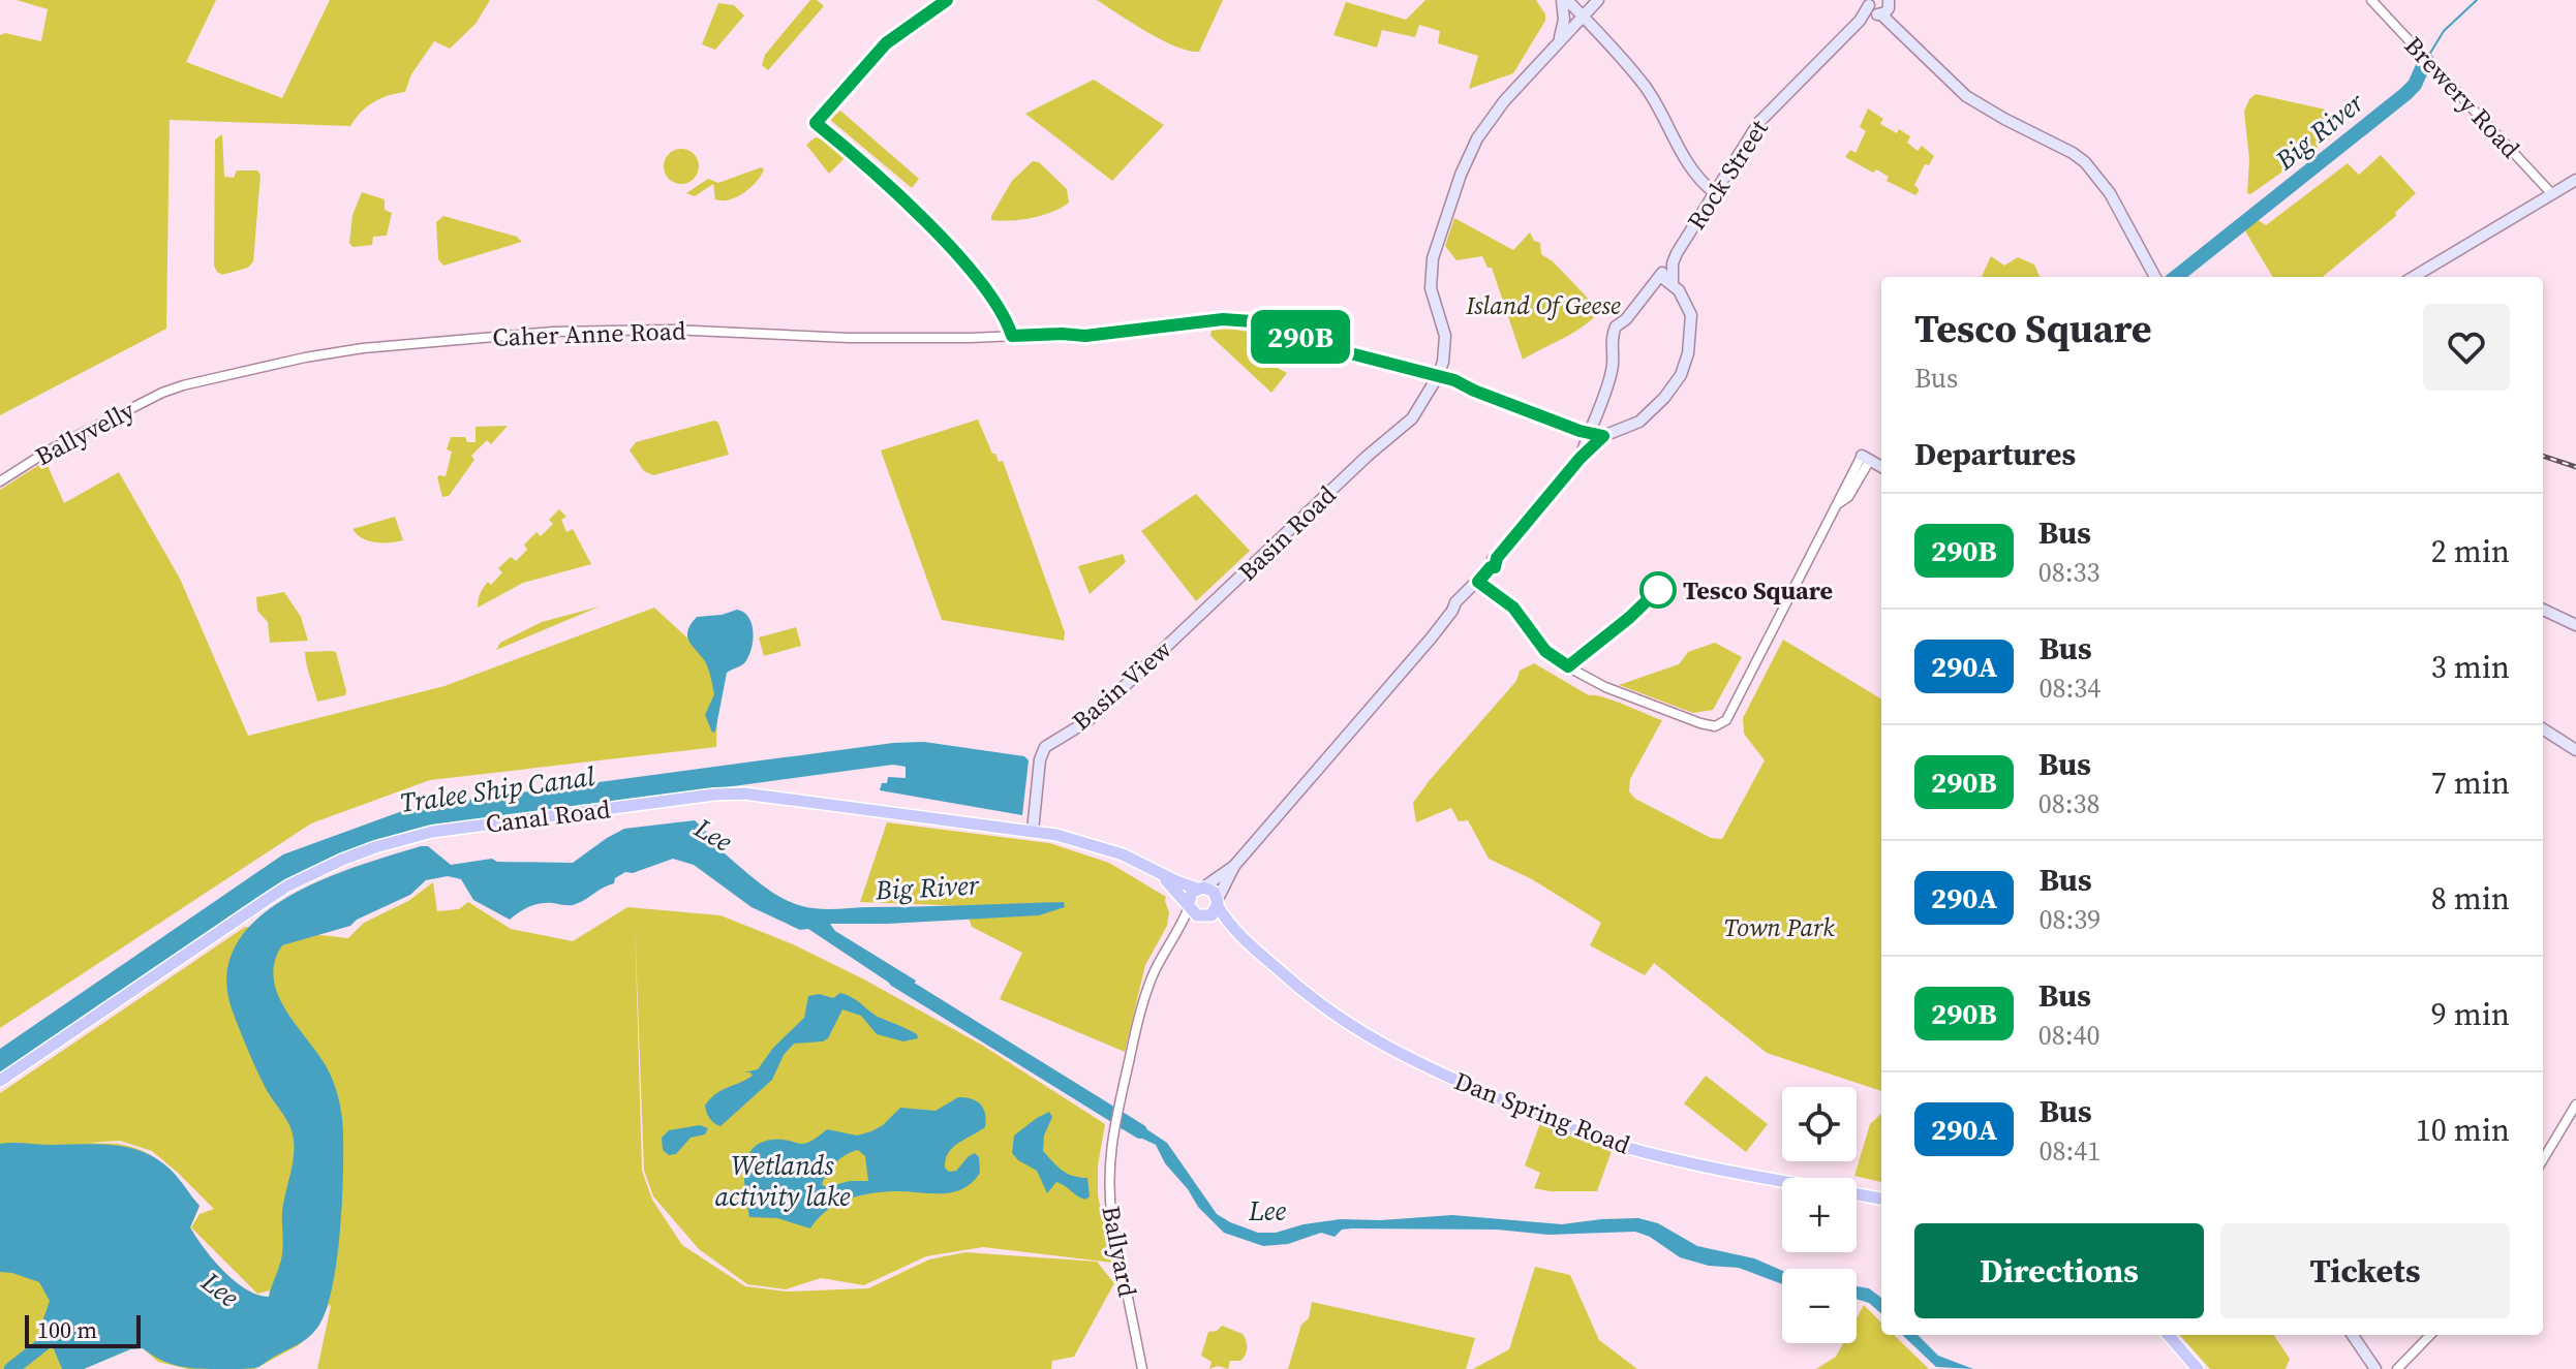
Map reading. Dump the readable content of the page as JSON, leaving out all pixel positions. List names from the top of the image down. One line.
{"streets":{"main road":["Rock Street","Basin Road","Basin View","Canal Road","Dan Spring Road"],"street":["Brewery Road","Caher Anne Road","Ballyvelly","Ballyard"]},"crossings":[["Rock Street","Caher Anne Road"],["Caher Anne Road","Ballyvelly"],["Caher Anne Road","Basin Road"],["Basin Road","Basin View"],["Basin View","Canal Road"]],"water":["Big River","Tralee Ship Canal","Lee","Wetlands activity lake"],"parks":["Island Of Geese","Town Park"],"places":["Tesco Square"],"lines":["bus line 290B"],"scale_bar":"100 m","page":{"on_map":"290B","heading":[["Tesco Square","Bus"],"Departures"],"list":[{"mark":"290B","name":"Bus","note":"08:33","value":"2 min"},{"mark":"290A","name":"Bus","note":"08:34","value":"3 min"},{"mark":"290B","name":"Bus","note":"08:38","value":"7 min"},{"mark":"290A","name":"Bus","note":"08:39","value":"8 min"},{"mark":"290B","name":"Bus","note":"08:40","value":"9 min"},{"mark":"290A","name":"Bus","note":"08:41","value":"10 min"}],"map_buttons":["+","−"],"buttons":["Directions","Tickets"],"scale":"100 m"}}
